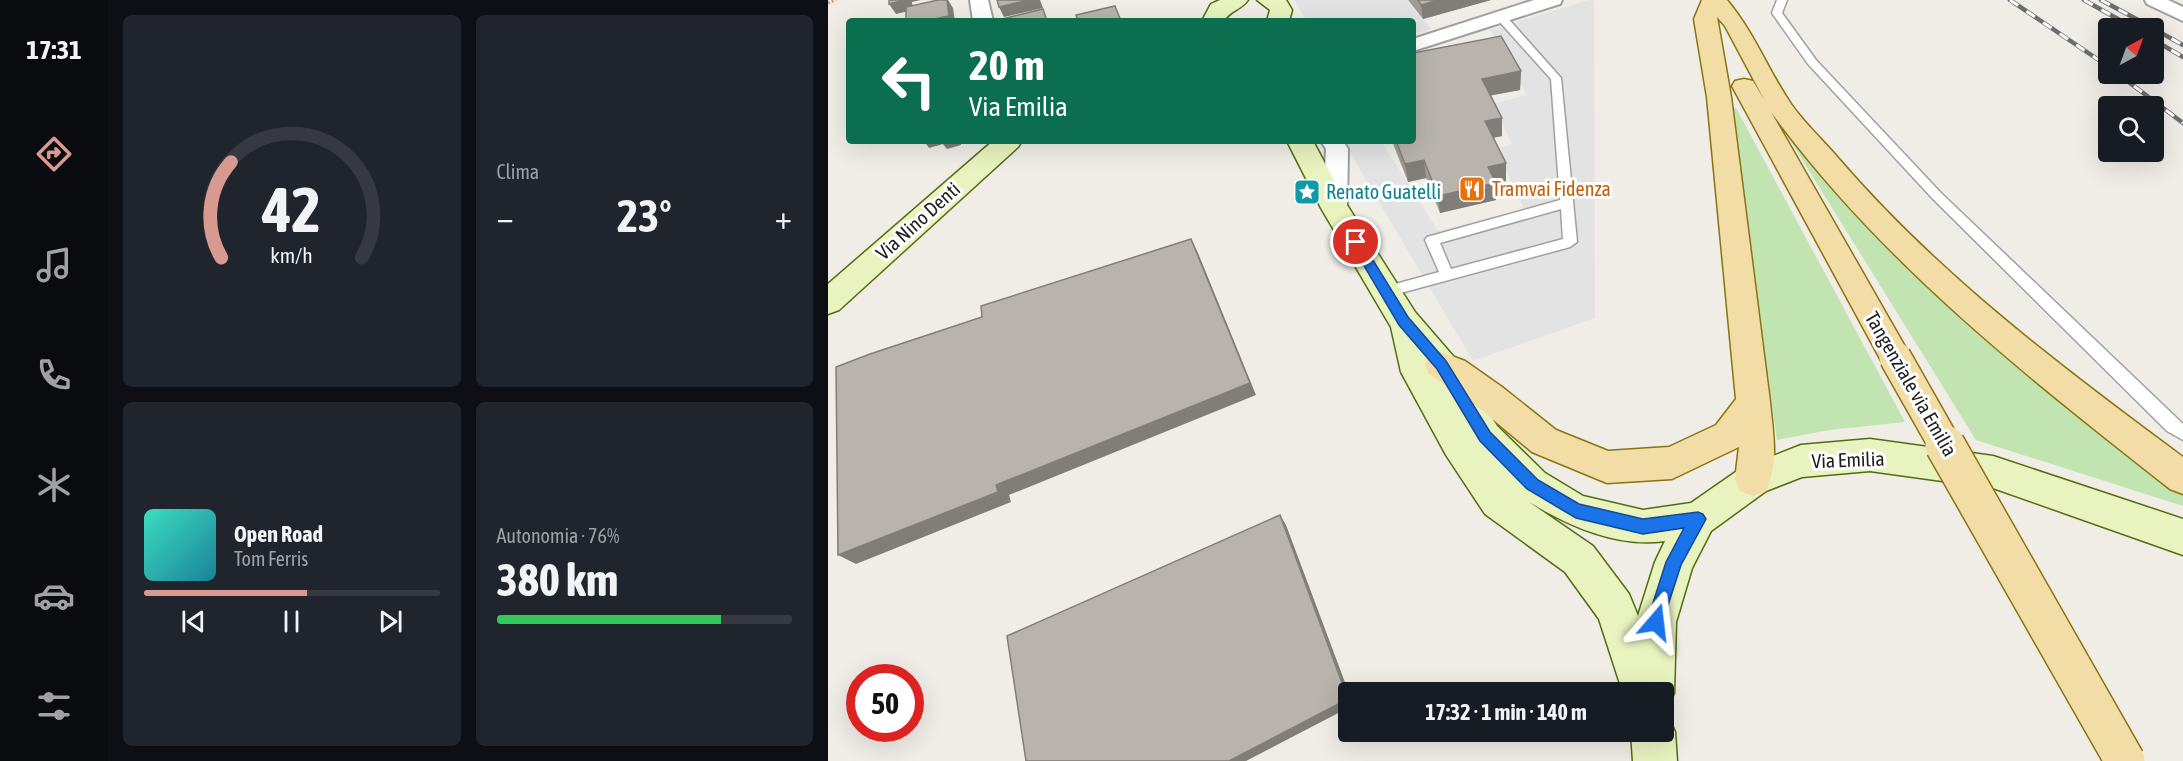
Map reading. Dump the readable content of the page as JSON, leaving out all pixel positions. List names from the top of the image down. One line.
{"streets":{"main road":["Via Nino Denti","Tangenziale via Emilia","Via Emilia"]},"places":{"restaurant":["Tramvai Fidenza"],"place":["Renato Guatelli"]},"north":"top right","page":{"tabs":"17:31","tile":["Clima",["Autonomia · 76%","380 km"]],"turn":["20 m","Via Emilia"],"heat":["−","23°","+"],"song":["Open Road","Tom Ferris"],"limit":"50","trip":"17:32 · 1 min · 140 m","gauge":["42","km/h"]}}
